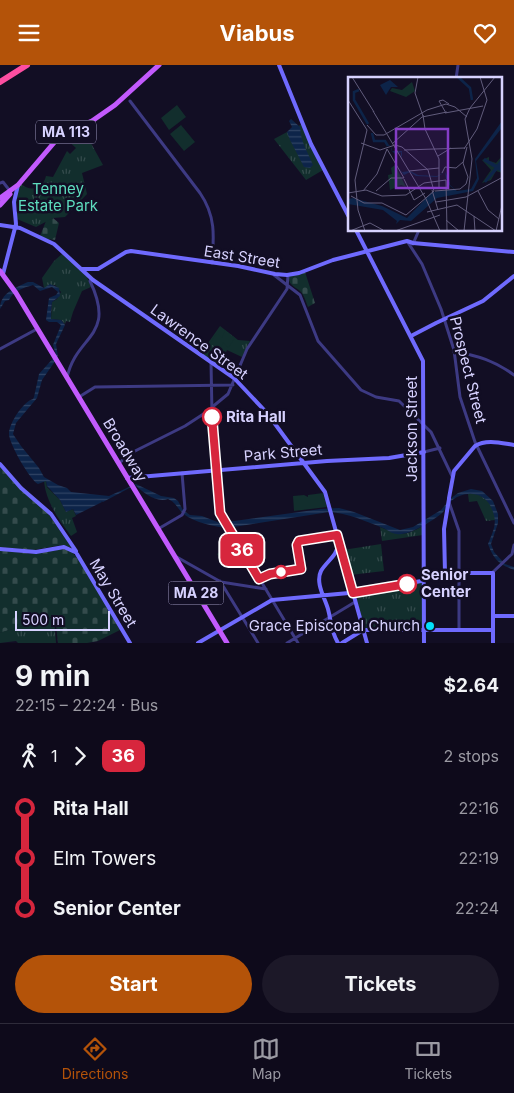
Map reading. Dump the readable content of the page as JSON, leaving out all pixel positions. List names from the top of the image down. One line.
{"streets":{"main road":["MA 113","East Street","Lawrence Street","Jackson Street","Broadway","Park Street","May Street","MA 28"],"street":["Prospect Street"]},"crossings":[["East Street","Lawrence Street"],["East Street","Prospect Street"],["East Street","Jackson Street"],["Lawrence Street","Park Street"],["Jackson Street","Park Street"],["Broadway","Park Street"]],"parks":["Tenney Estate Park"],"places":["Rita Hall","Senior Center","Grace Episcopal Church"],"lines":["bus line 36"],"scale_bar":"500 m","page":{"header":"Viabus","on_map":"36","scale":"500 m","heading":["9 min","22:15 – 22:24 · Bus","$2.64"],"legs":["1","36","2 stops"],"list":[{"name":"Rita Hall","value":"22:16"},{"name":"Elm Towers","value":"22:19"},{"name":"Senior Center","value":"22:24"}],"buttons":["Start","Tickets"],"tabs":["Directions","Map","Tickets"]}}
